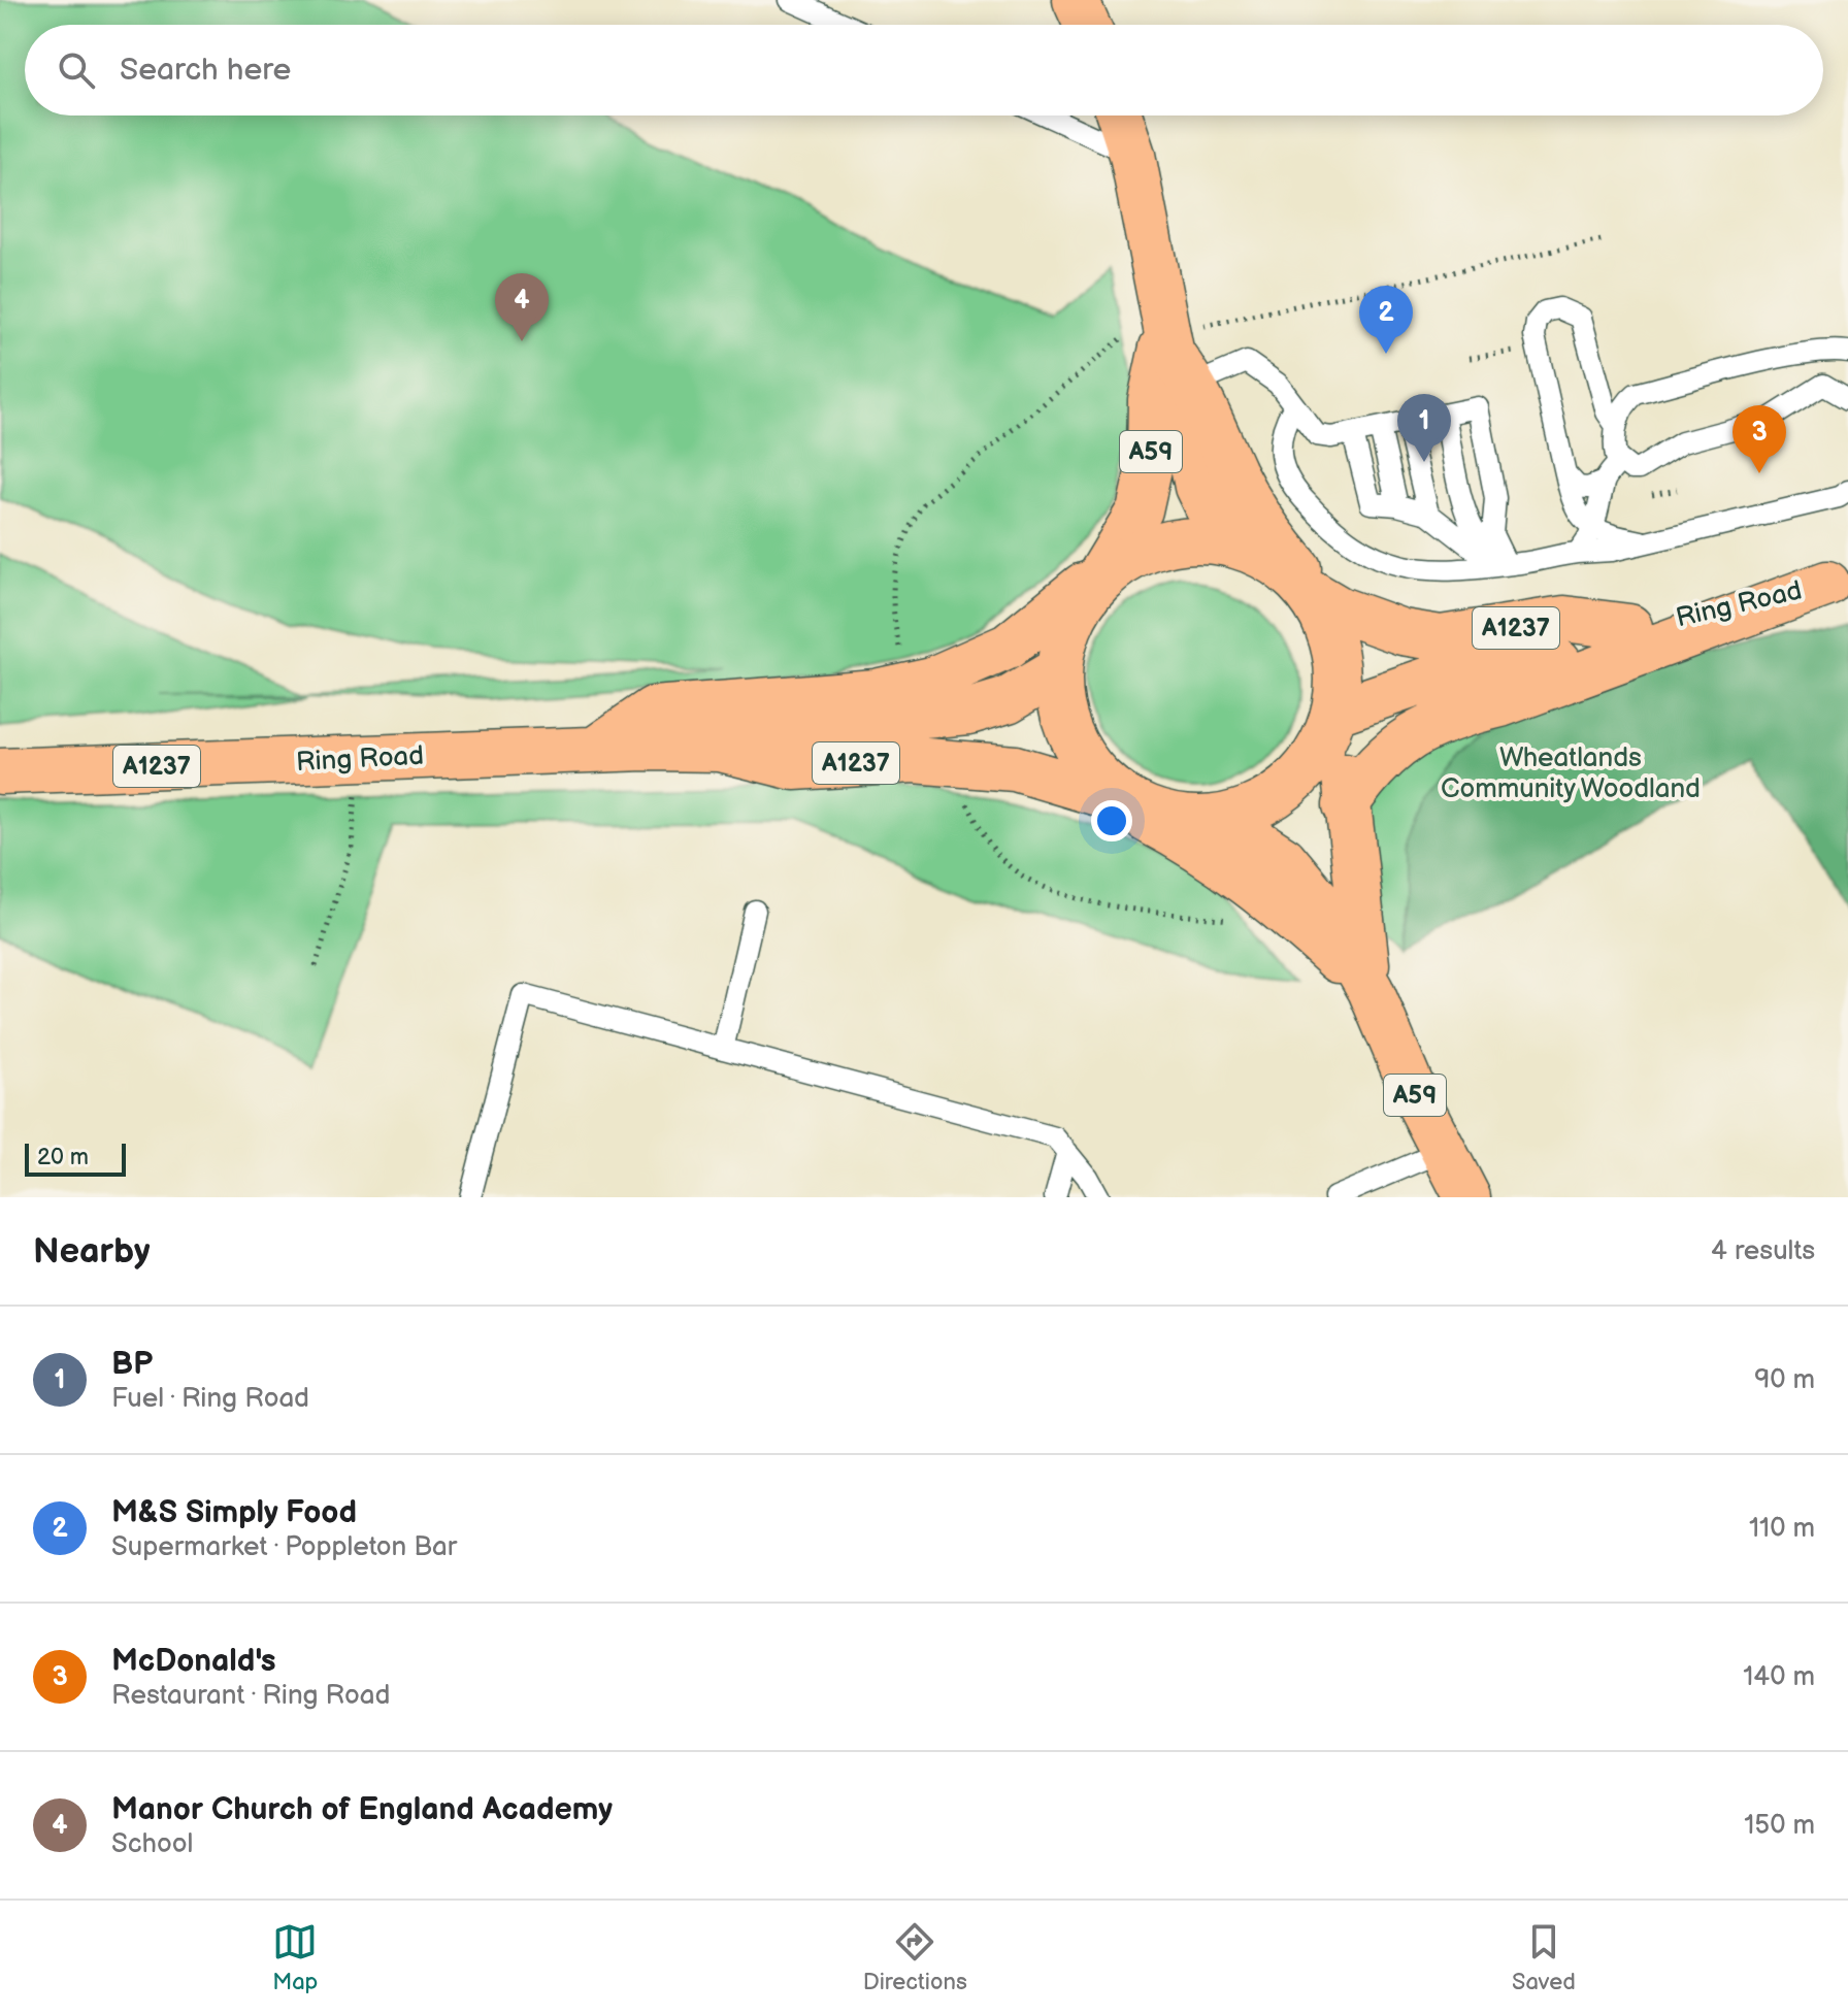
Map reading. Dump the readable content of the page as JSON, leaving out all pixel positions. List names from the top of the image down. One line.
{"streets":{"main road":["A59","Ring Road","A1237"]},"crossings":[["A59","Ring Road"]],"parks":["Wheatlands Community Woodland"],"scale_bar":"20 m","page":{"search":"Search here","pins":["4","2","1","3"],"scale":"20 m","heading":["Nearby","4 results"],"list":[{"mark":"1","name":"BP","note":"Fuel · Ring Road","value":"90 m"},{"mark":"2","name":"M&S Simply Food","note":"Supermarket · Poppleton Bar","value":"110 m"},{"mark":"3","name":"McDonald's","note":"Restaurant · Ring Road","value":"140 m"},{"mark":"4","name":"Manor Church of England Academy","note":"School","value":"150 m"}],"nav":["Map","Directions","Saved"]}}
